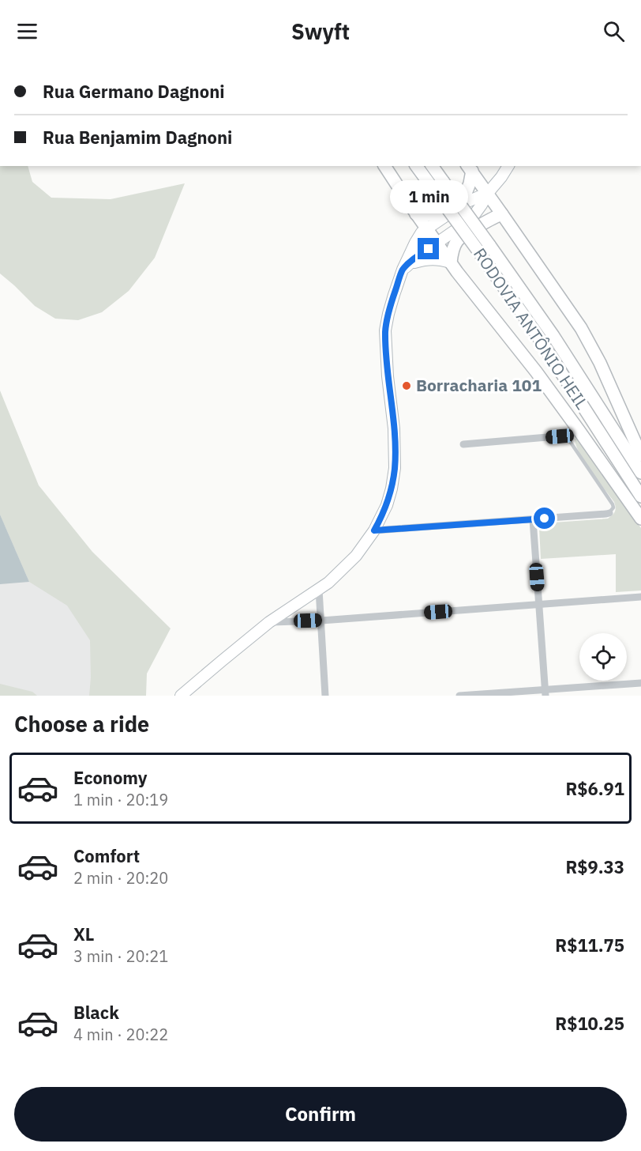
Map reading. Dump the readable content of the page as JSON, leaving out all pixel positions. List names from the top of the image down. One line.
{"streets":{"main road":["RODOVIA ANTÔNIO HEIL"]},"places":["Borracharia 101"],"page":{"header":"Swyft","banner":["Rua Germano Dagnoni","Rua Benjamim Dagnoni"],"bubble":"1 min","heading":"Choose a ride","list":[{"name":"Economy","note":"1 min · 20:19","value":"R$6.91"},{"name":"Comfort","note":"2 min · 20:20","value":"R$9.33"},{"name":"XL","note":"3 min · 20:21","value":"R$11.75"},{"name":"Black","note":"4 min · 20:22","value":"R$10.25"}],"buttons":"Confirm"}}
